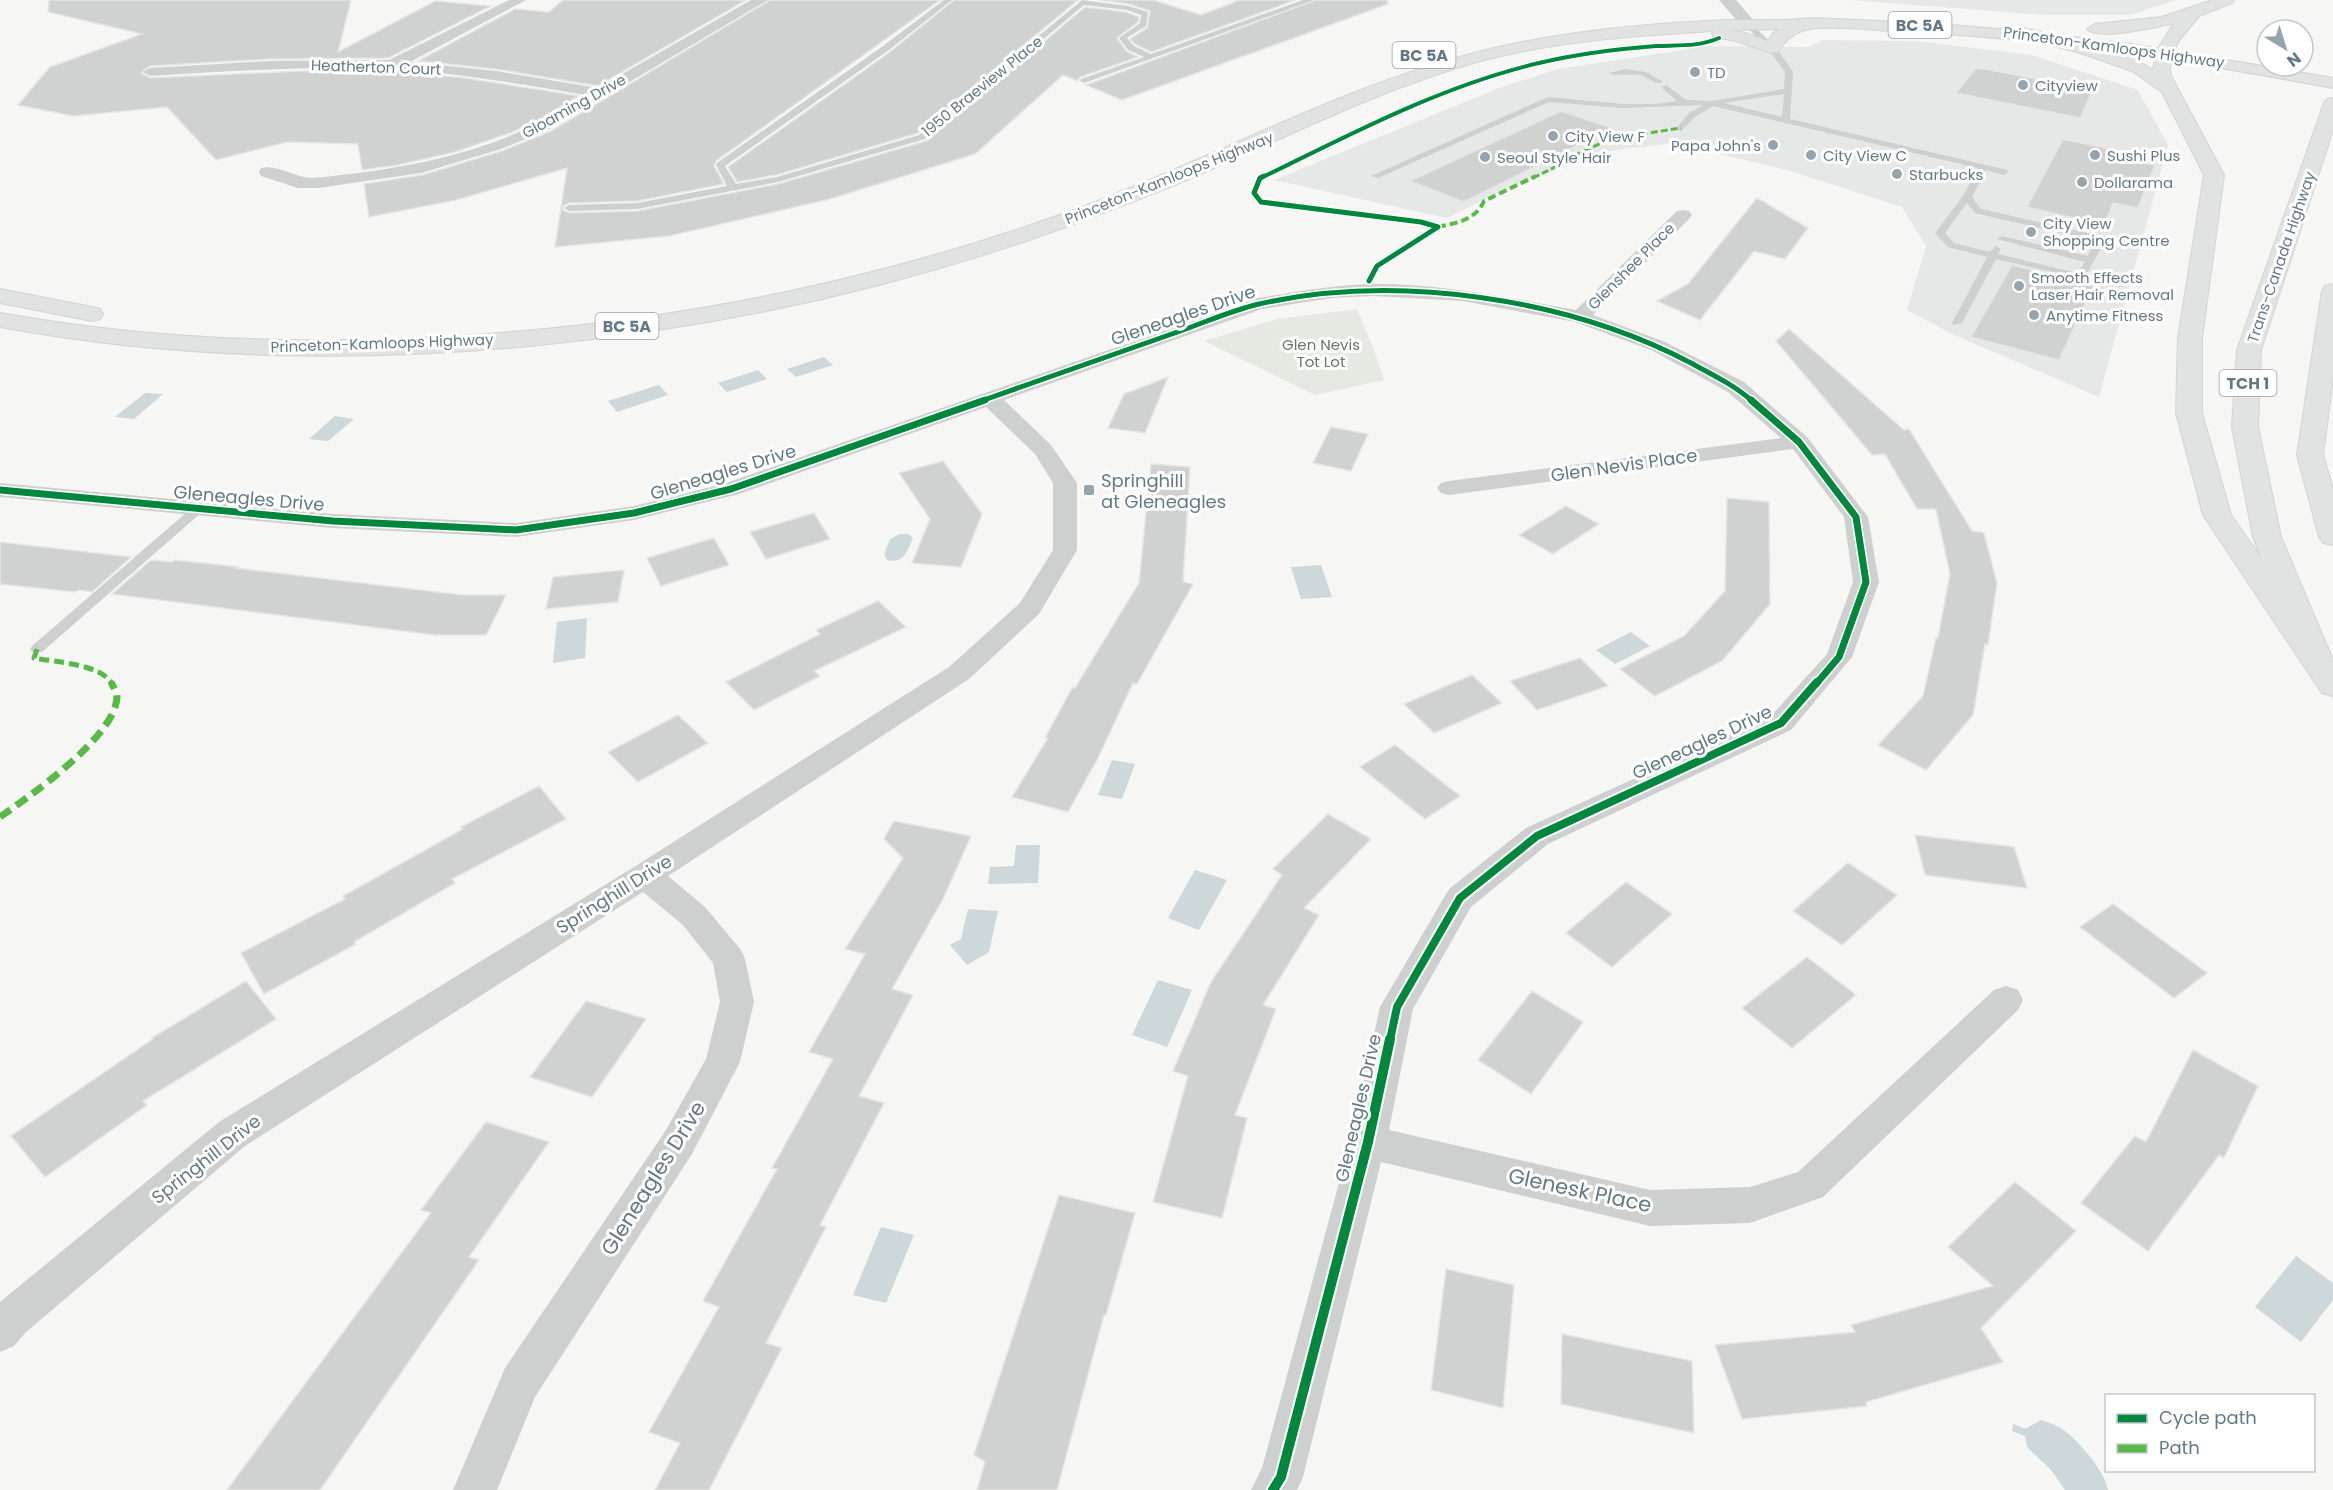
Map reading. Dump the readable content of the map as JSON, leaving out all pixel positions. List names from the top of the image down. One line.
{"streets":{"main road":["BC 5A","Princeton-Kamloops Highway","Trans-Canada Highway","TCH 1"],"street":["Heatherton Court","Gloaming Drive","Glenshee Place","Gleneagles Drive","Glen Nevis Place","Springhill Drive","Glenesk Place"],"lane":["1950 Braeview Place"]},"crossings":[["Heatherton Court","Gloaming Drive"],["Glenshee Place","Gleneagles Drive"],["Gleneagles Drive","Glen Nevis Place"],["Gleneagles Drive","Springhill Drive"],["Gleneagles Drive","Glenesk Place"]],"parks":["Glen Nevis Tot Lot"],"places":{"other":["TD","Cityview","City View F","Papa John's","City View C","Sushi Plus","Seoul Style Hair","Starbucks","Dollarama","City View Shopping Centre","Smooth Effects Laser Hair Removal","Anytime Fitness"],"transit":["Springhill at Gleneagles"]},"legend":["Cycle path","Path"],"north":"bottom right"}
